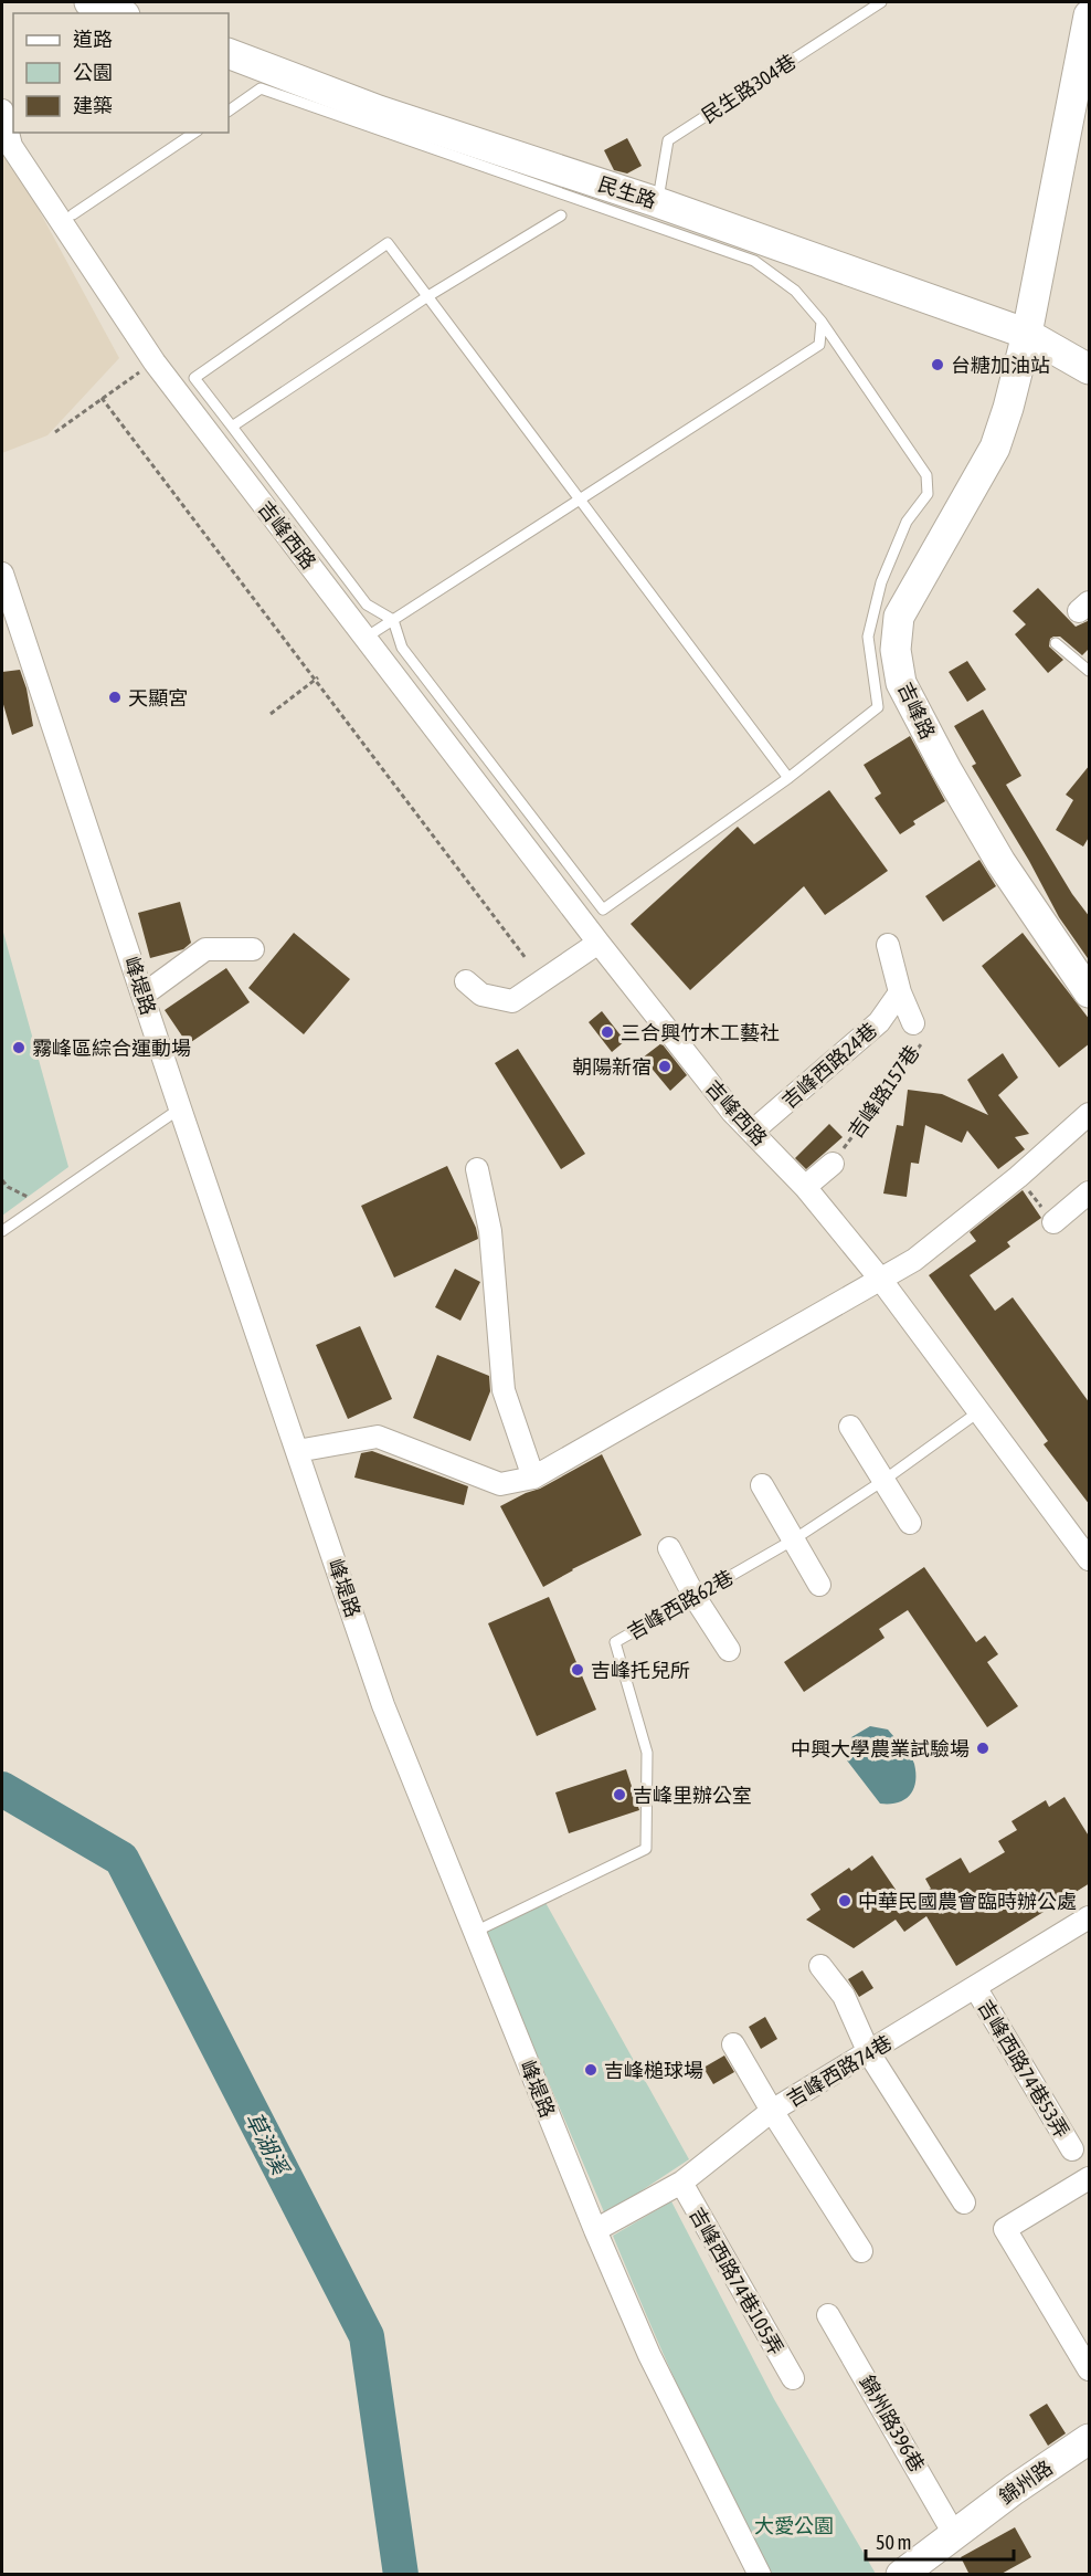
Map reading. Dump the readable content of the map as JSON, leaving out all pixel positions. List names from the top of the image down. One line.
{"streets":{"street":["民生路","吉峰西路","吉峰路","峰堤路","吉峰西路24巷","吉峰路157巷","吉峰西路74巷53弄","吉峰西路74巷","吉峰西路74巷105弄","錦州路396巷","錦州路"],"lane":["民生路304巷","吉峰西路62巷"]},"crossings":[["民生路304巷","民生路"],["民生路","吉峰路"],["吉峰西路","吉峰西路24巷"],["吉峰西路","吉峰西路62巷"],["峰堤路","吉峰西路62巷"],["峰堤路","吉峰西路74巷"],["吉峰西路24巷","吉峰路157巷"],["吉峰西路74巷53弄","吉峰西路74巷"],["吉峰西路74巷","吉峰西路74巷105弄"],["錦州路396巷","錦州路"]],"water":["草湖溪"],"parks":["大愛公園"],"places":["台糖加油站","天顯宮","三合興竹木工藝社","霧峰區綜合運動場","朝陽新宿","吉峰托兒所","中興大學農業試驗場","吉峰里辦公室","中華民國農會臨時辦公處","吉峰槌球場"],"legend":["道路","公園","建築"],"scale_bar":"50 m"}
